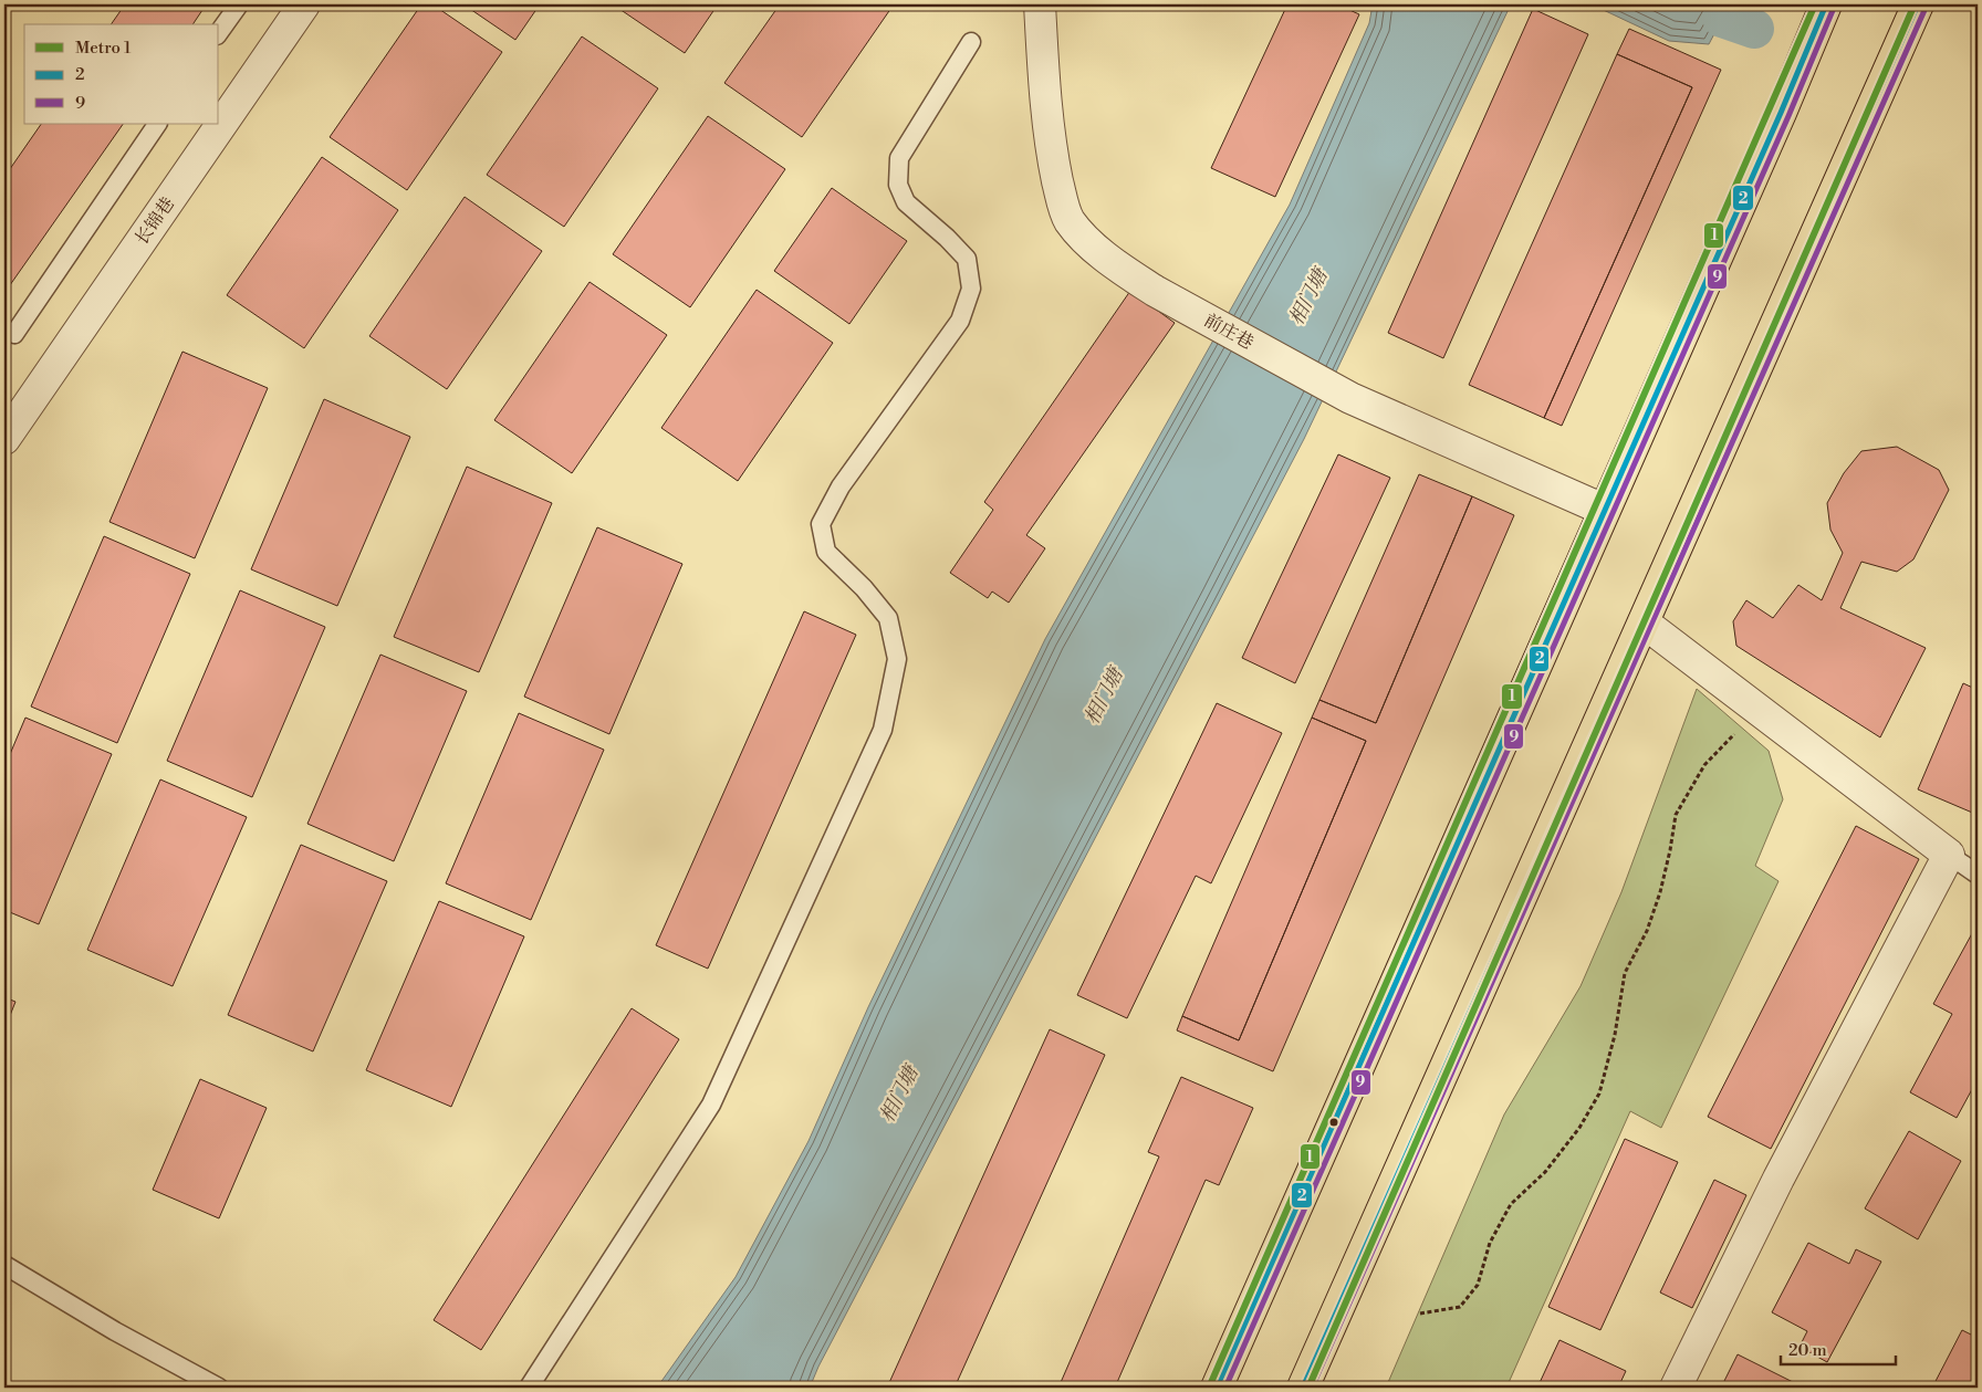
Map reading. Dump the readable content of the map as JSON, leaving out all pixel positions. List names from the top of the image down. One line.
{"streets":{"street":["长锦巷","前庄巷"]},"water":["相门塘"],"lines":["metro line 1","transit line 2","transit line 9"],"legend":["Metro 1","2","9"],"scale_bar":"20 m"}
